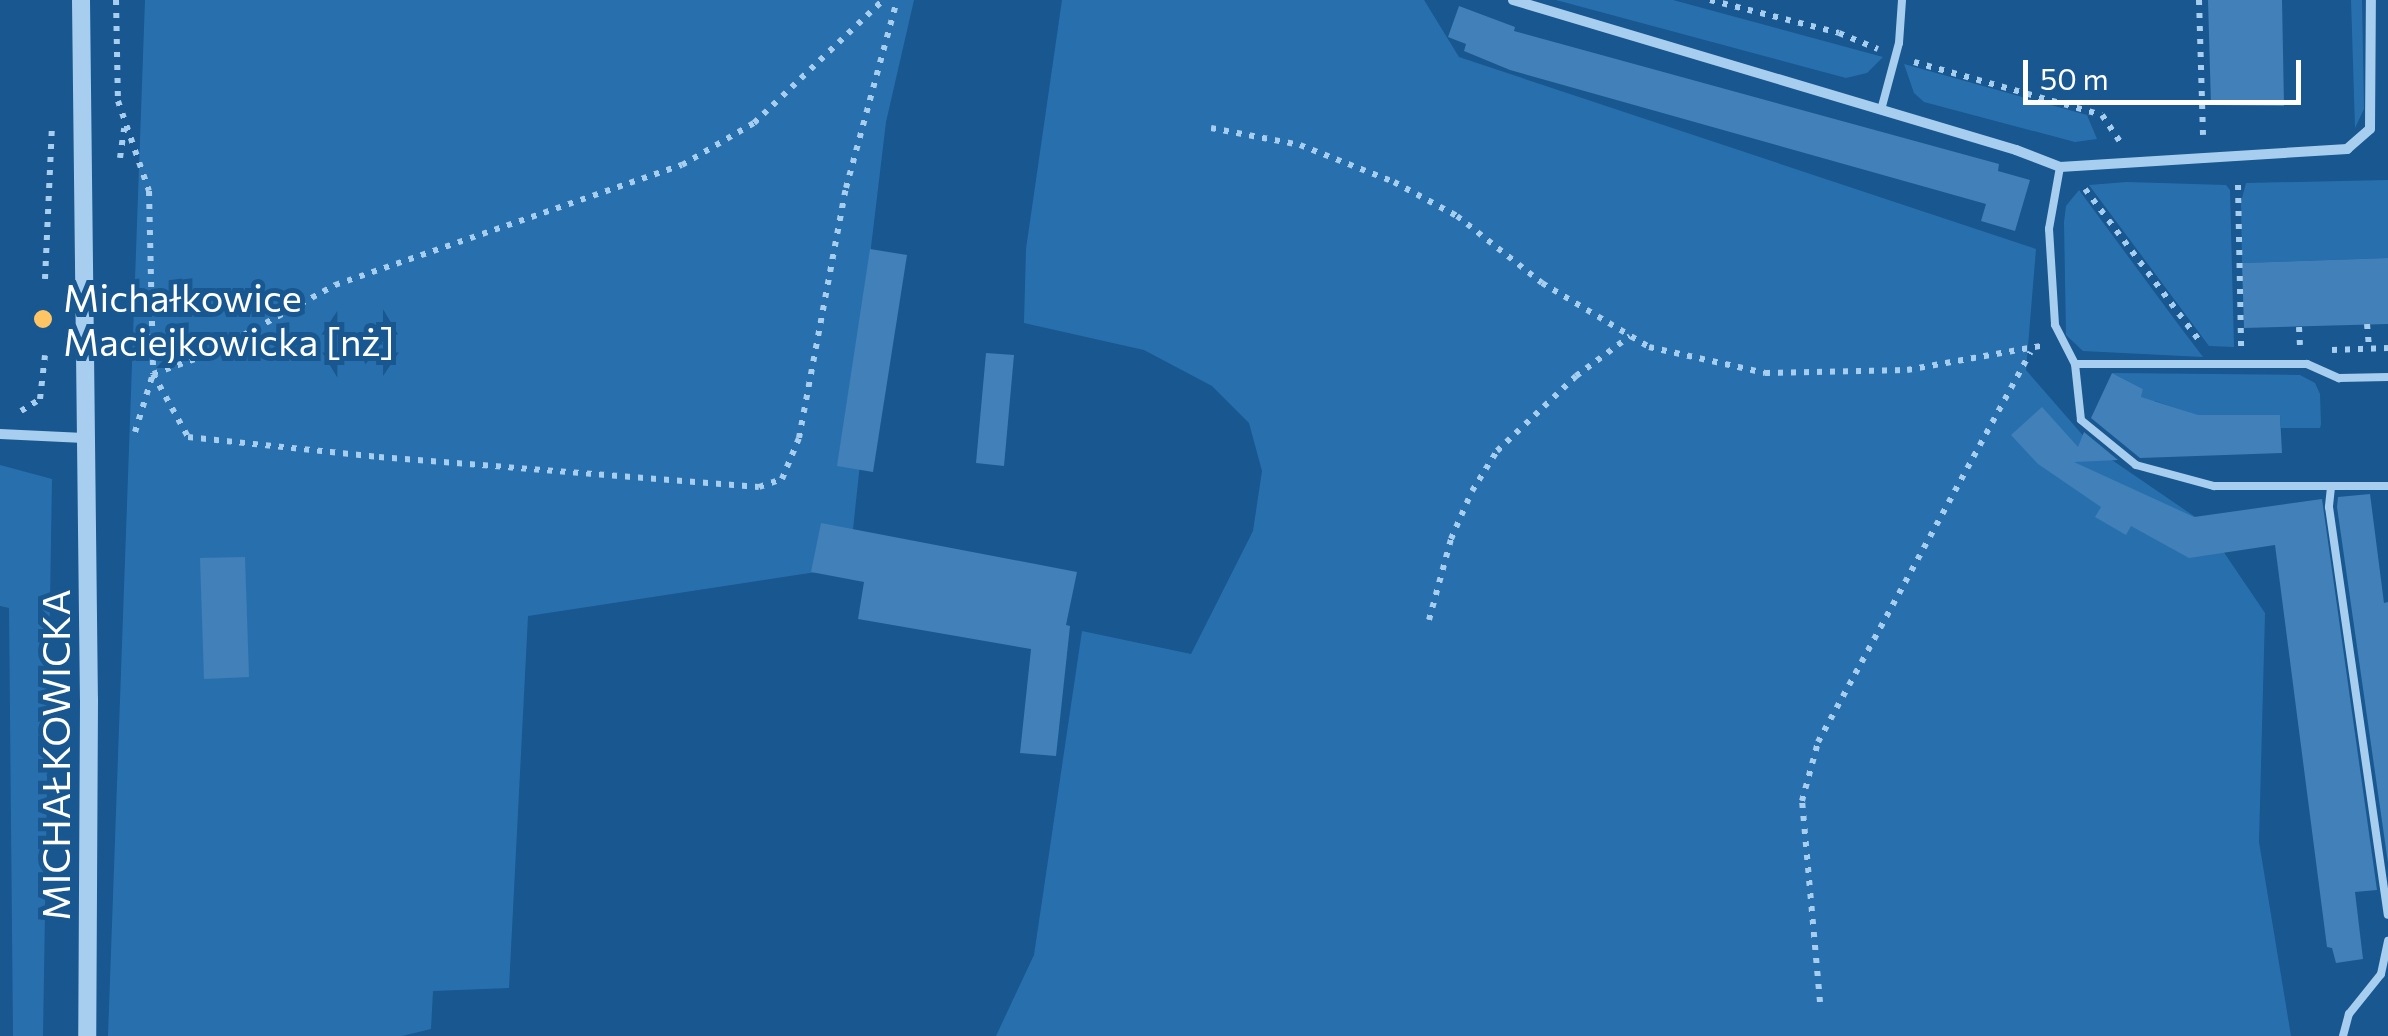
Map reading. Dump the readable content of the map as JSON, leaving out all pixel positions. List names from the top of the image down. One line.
{"streets":{"street":["MICHAŁKOWICKA"]},"places":["Michałkowice Maciejkowicka [nż]"],"scale_bar":"50 m"}
